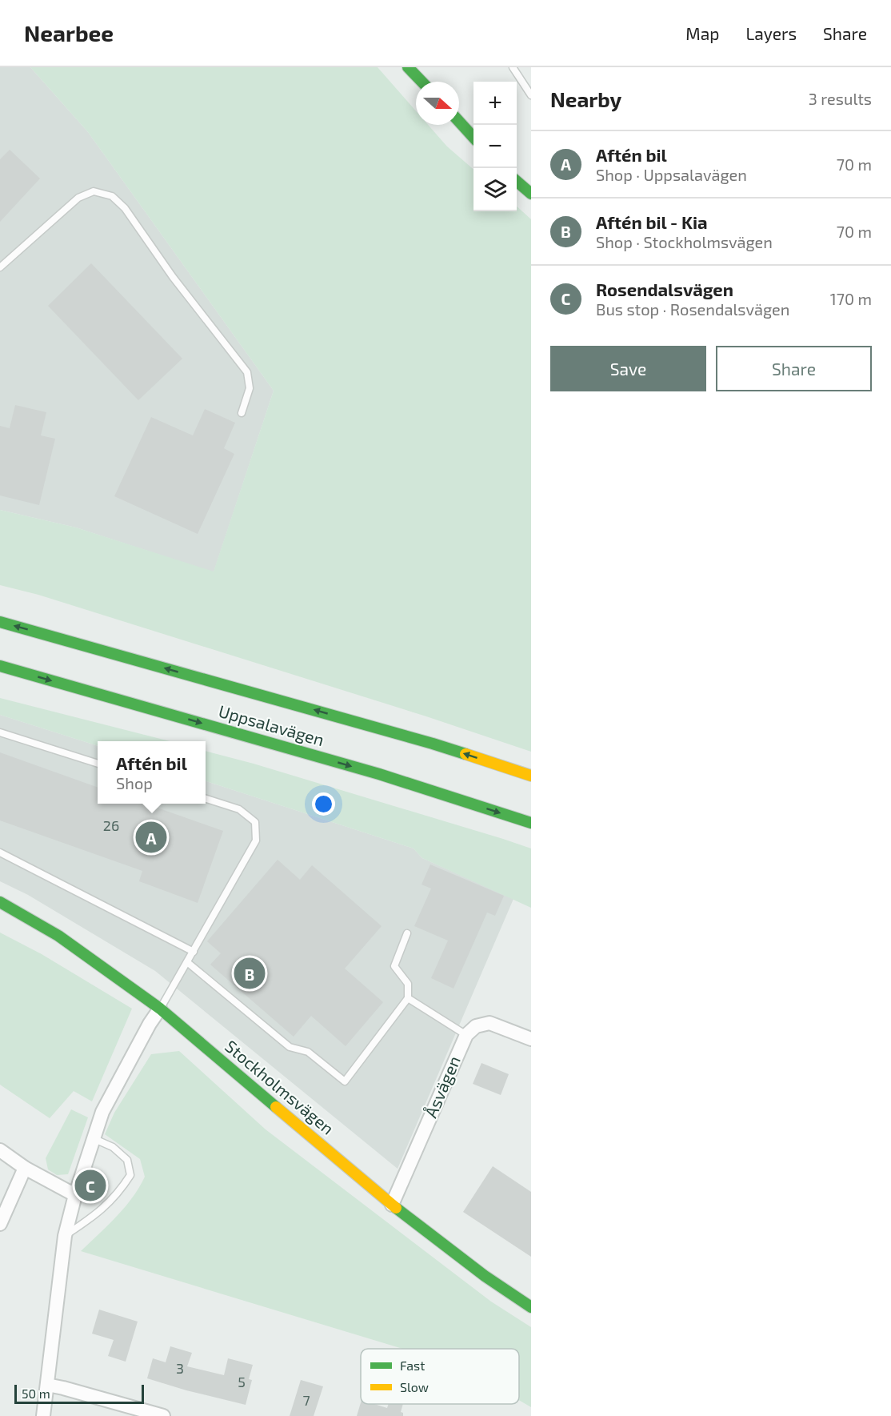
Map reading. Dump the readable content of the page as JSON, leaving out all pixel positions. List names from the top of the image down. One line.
{"streets":{"main road":["Uppsalavägen","Stockholmsvägen"],"street":["Åsvägen"]},"crossings":[["Åsvägen","Stockholmsvägen"]],"house_numbers":["26","3","5","7"],"legend":["Fast","Slow"],"scale_bar":"50 m","north":"right","page":{"header":"Nearbee","nav":["Map","Layers","Share"],"heading":["Nearby","3 results"],"map_buttons":["+","−"],"list":[{"mark":"A","name":"Aftén bil","note":"Shop · Uppsalavägen","value":"70 m"},{"mark":"B","name":"Aftén bil - Kia","note":"Shop · Stockholmsvägen","value":"70 m"},{"mark":"C","name":"Rosendalsvägen","note":"Bus stop · Rosendalsvägen","value":"170 m"}],"buttons":["Save","Share"],"popup":["Aftén bil","Shop"],"pins":["A","B","C"],"scale":"50 m"}}
